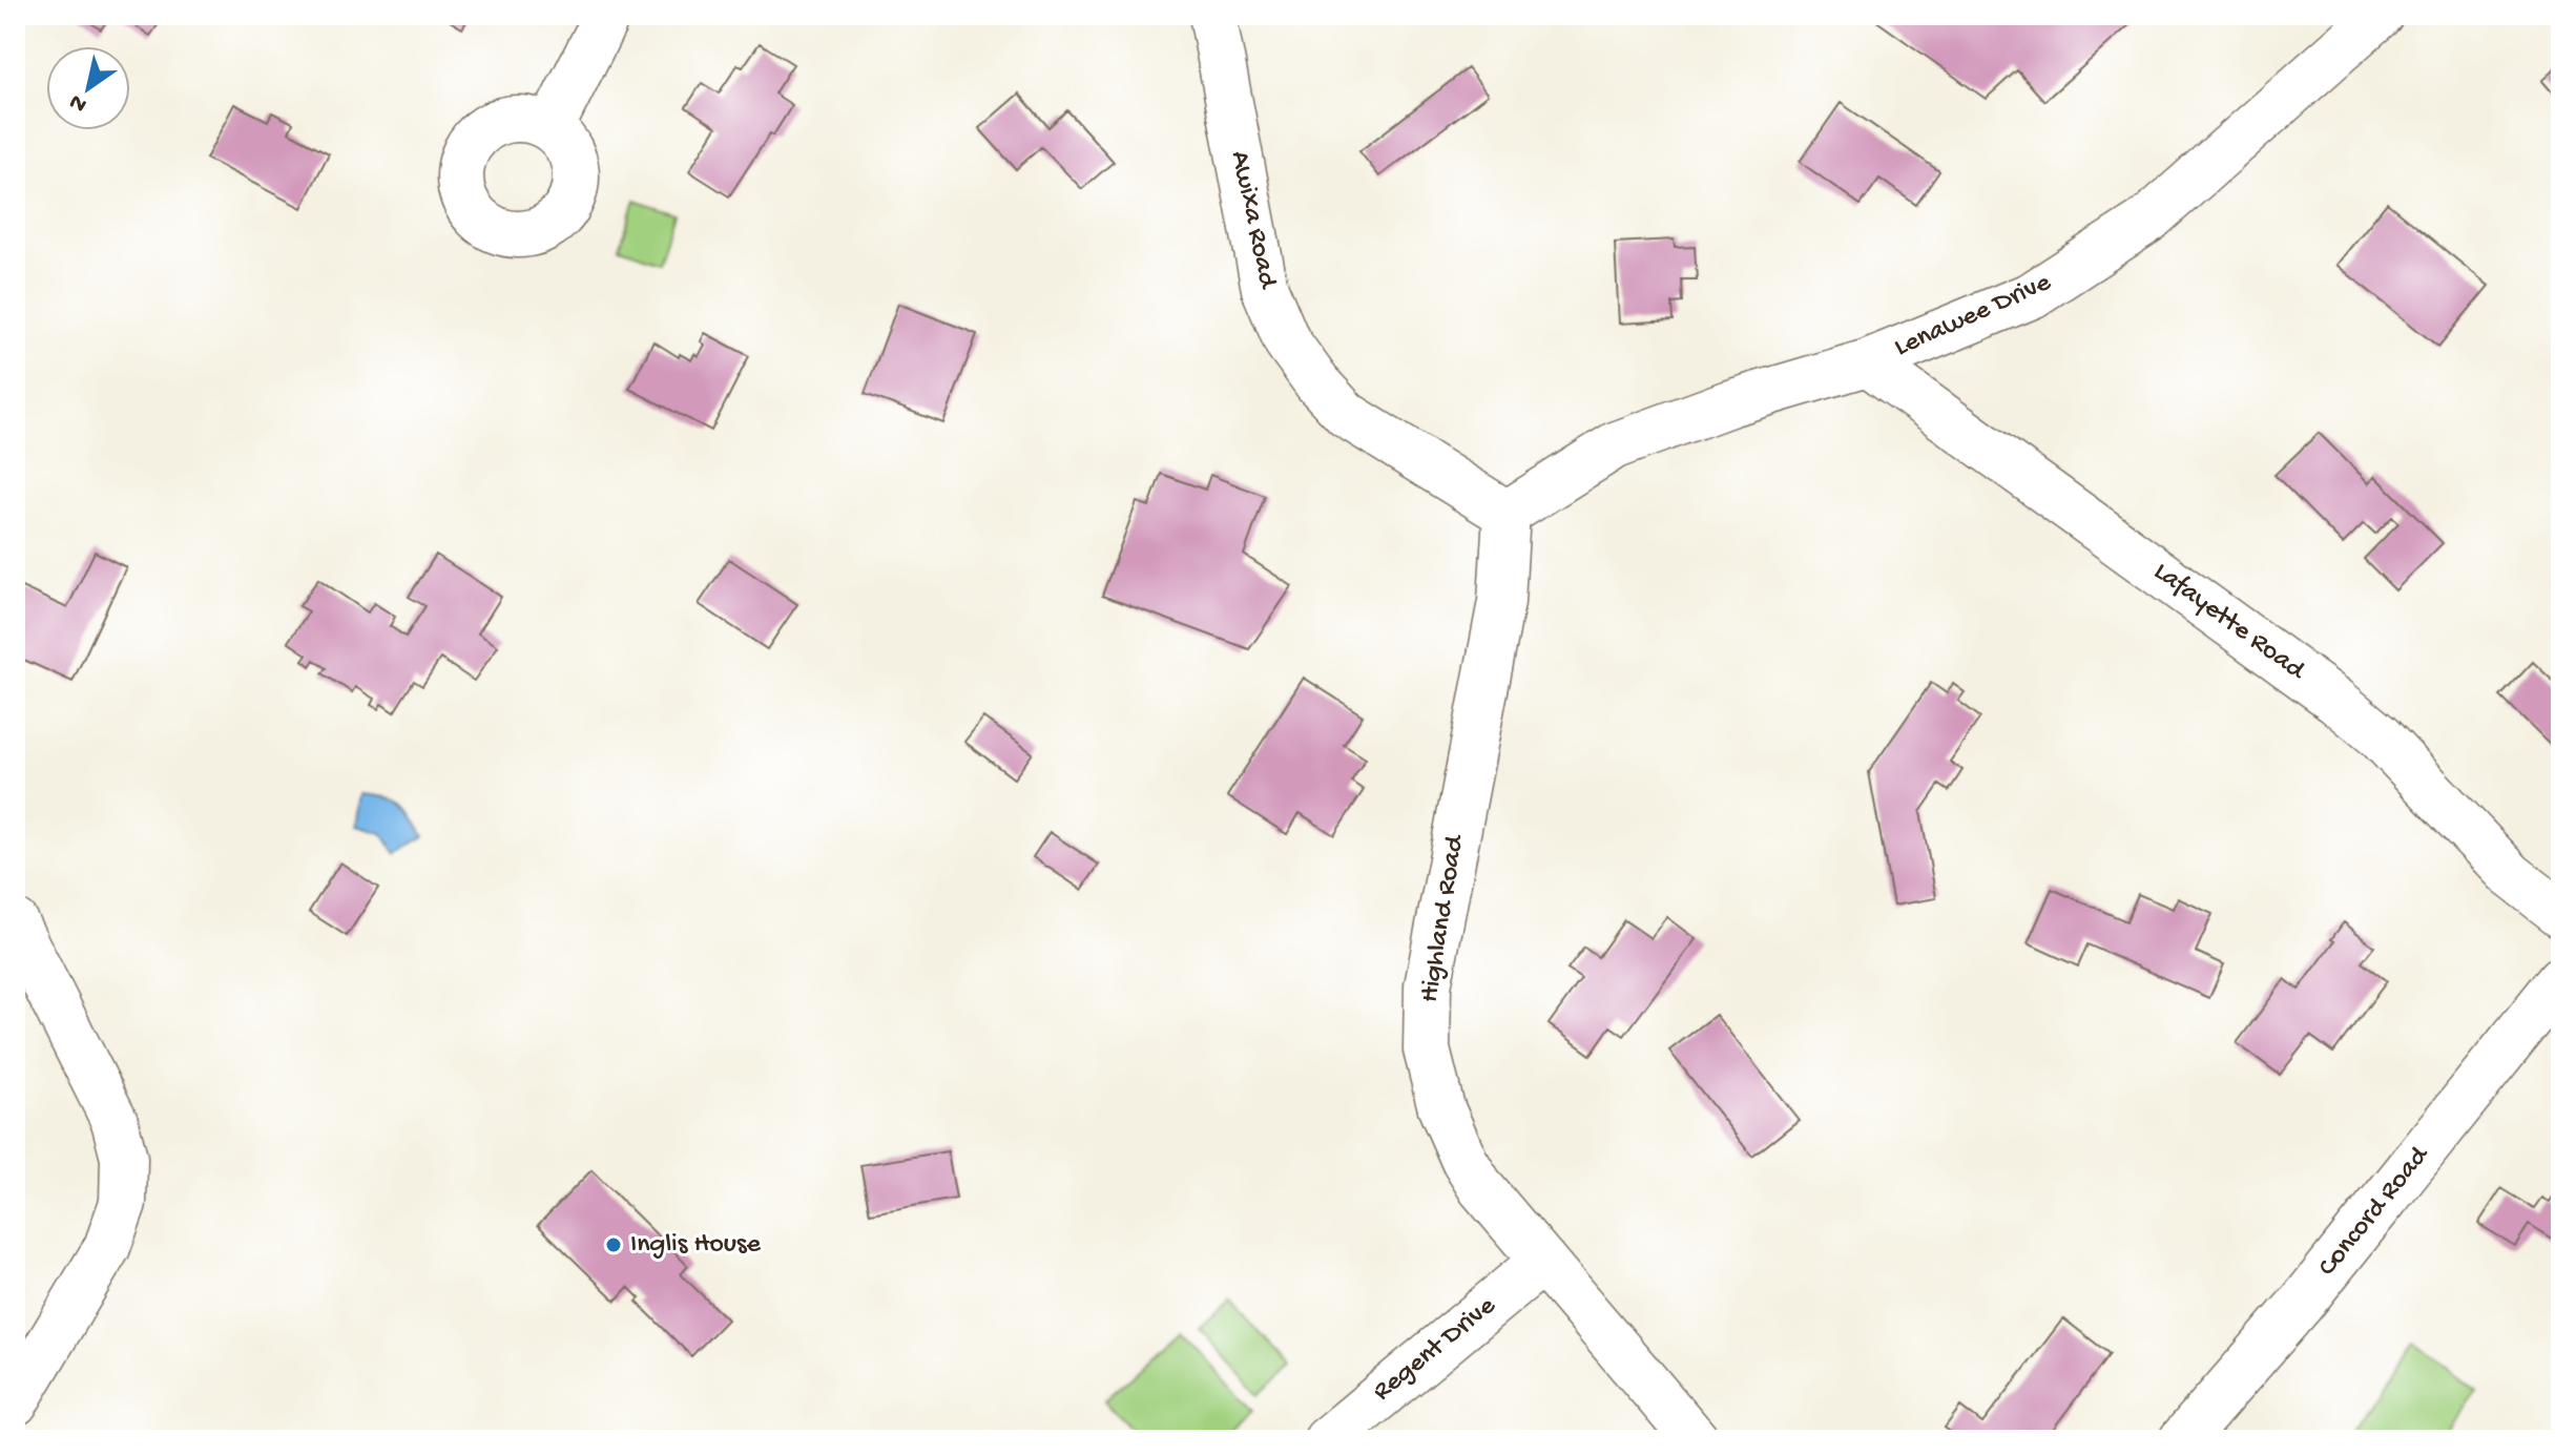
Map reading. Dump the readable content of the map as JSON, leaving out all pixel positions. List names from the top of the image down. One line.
{"streets":{"street":["Awixa Road","Lenawee Drive","Lafayette Road","Highland Road","Concord Road","Regent Drive"]},"crossings":[["Awixa Road","Lenawee Drive"],["Awixa Road","Highland Road"],["Lenawee Drive","Lafayette Road"],["Lenawee Drive","Highland Road"],["Highland Road","Regent Drive"]],"places":["Inglis House"],"north":"bottom left"}
